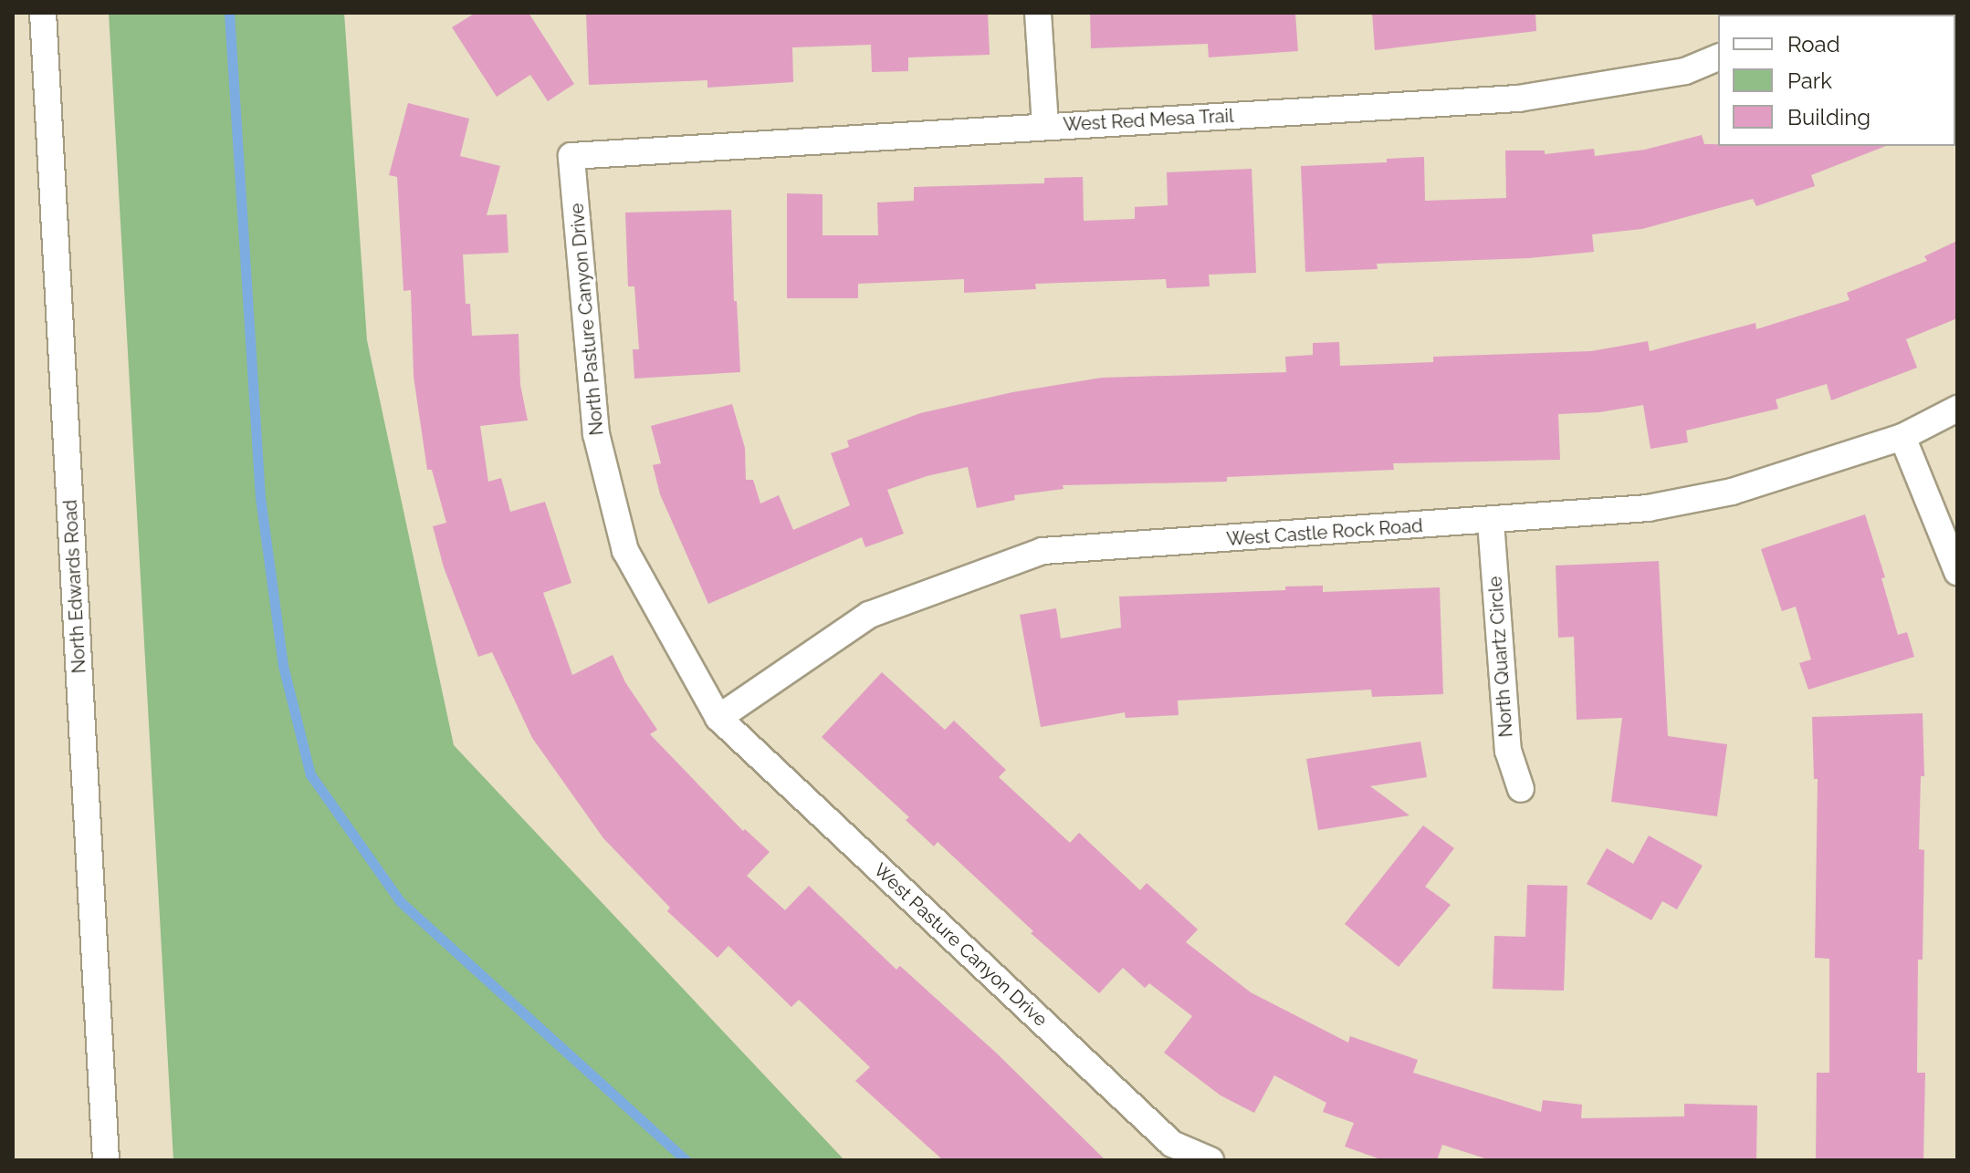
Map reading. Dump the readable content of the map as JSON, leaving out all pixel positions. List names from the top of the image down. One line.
{"streets":{"street":["West Red Mesa Trail","North Pasture Canyon Drive","West Castle Rock Road","North Edwards Road","North Quartz Circle","West Pasture Canyon Drive"]},"crossings":[["West Red Mesa Trail","North Pasture Canyon Drive"],["North Pasture Canyon Drive","West Castle Rock Road"],["North Pasture Canyon Drive","West Pasture Canyon Drive"],["West Castle Rock Road","North Quartz Circle"],["West Castle Rock Road","West Pasture Canyon Drive"]],"legend":["Road","Park","Building"]}
